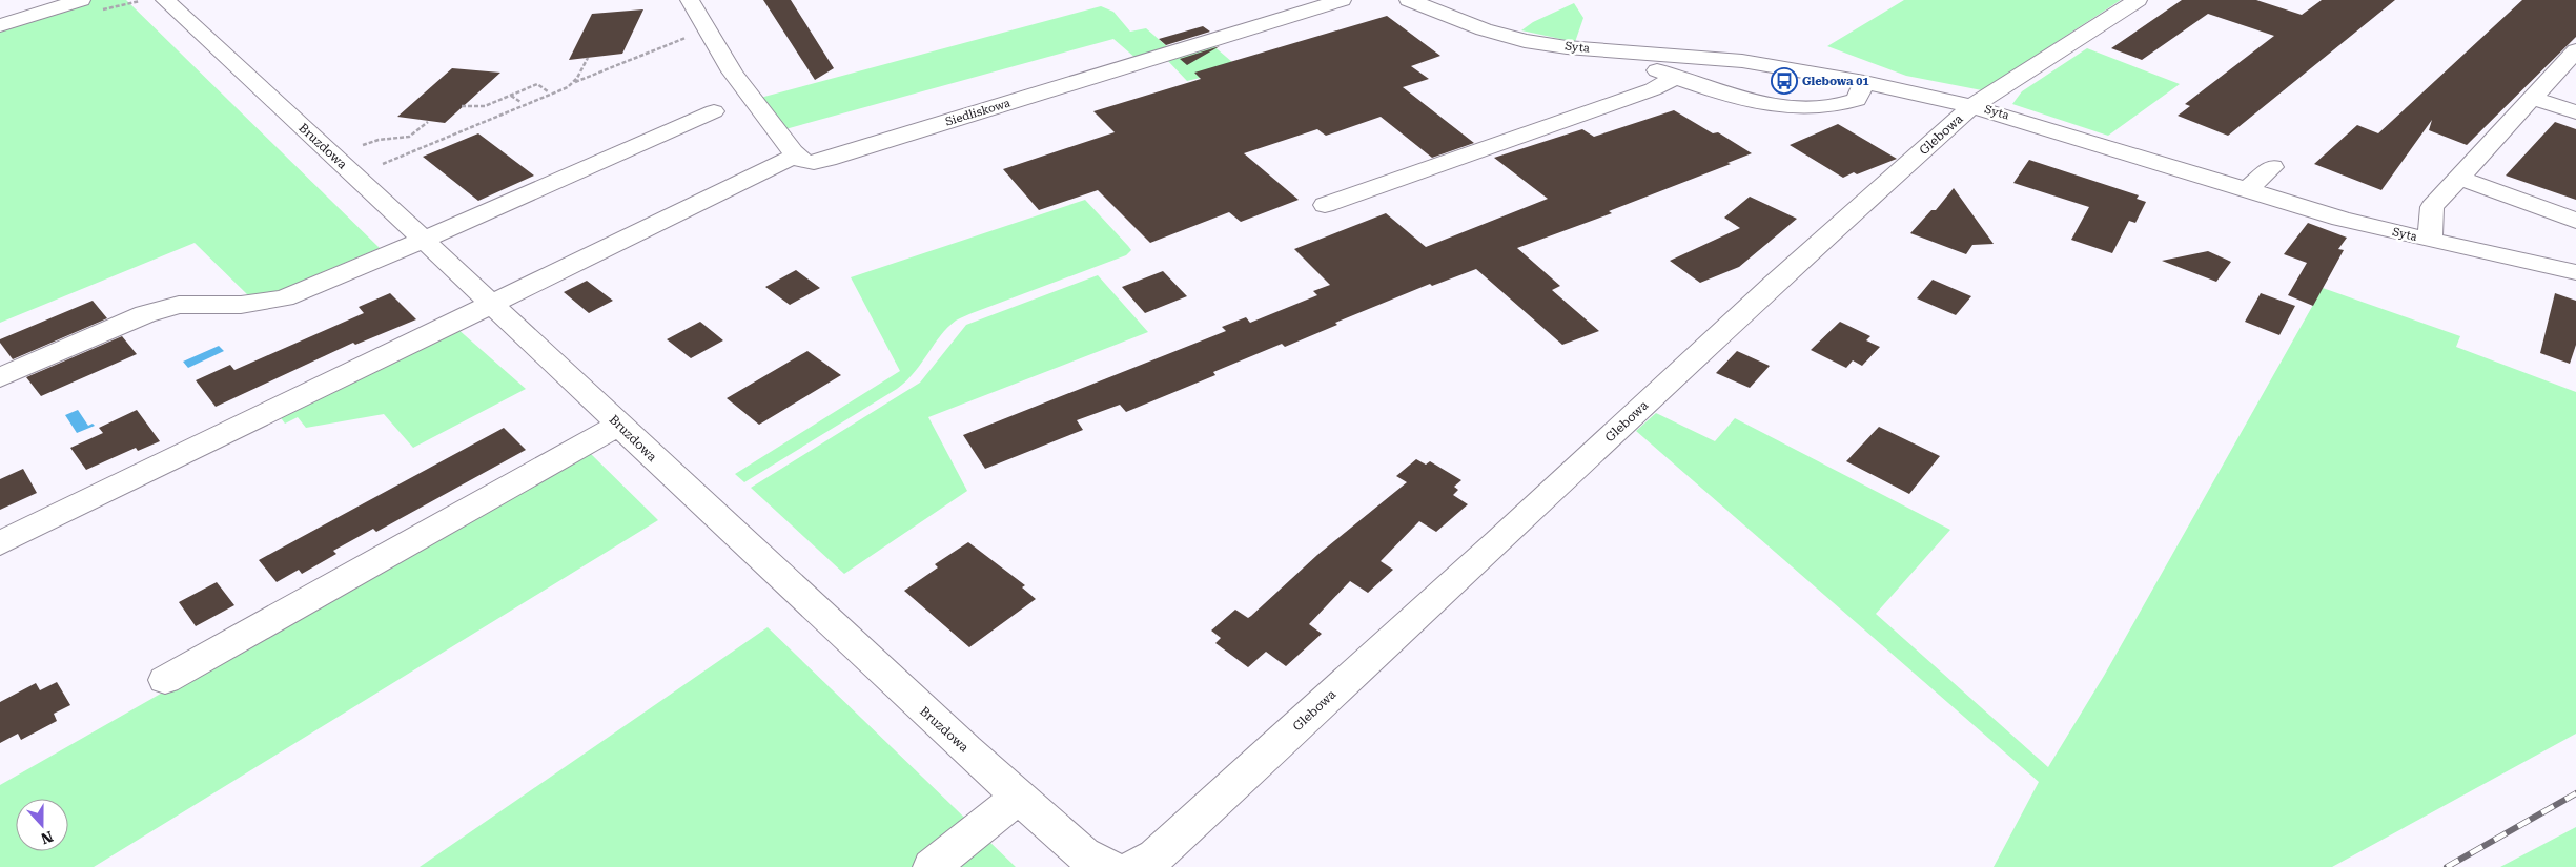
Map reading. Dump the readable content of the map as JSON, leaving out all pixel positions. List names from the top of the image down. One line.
{"streets":{"street":["Syta","Siedliskowa","Glebowa","Bruzdowa"]},"crossings":[["Syta","Glebowa"]],"places":{"bus stop":["Glebowa 01"]},"north":"bottom"}
